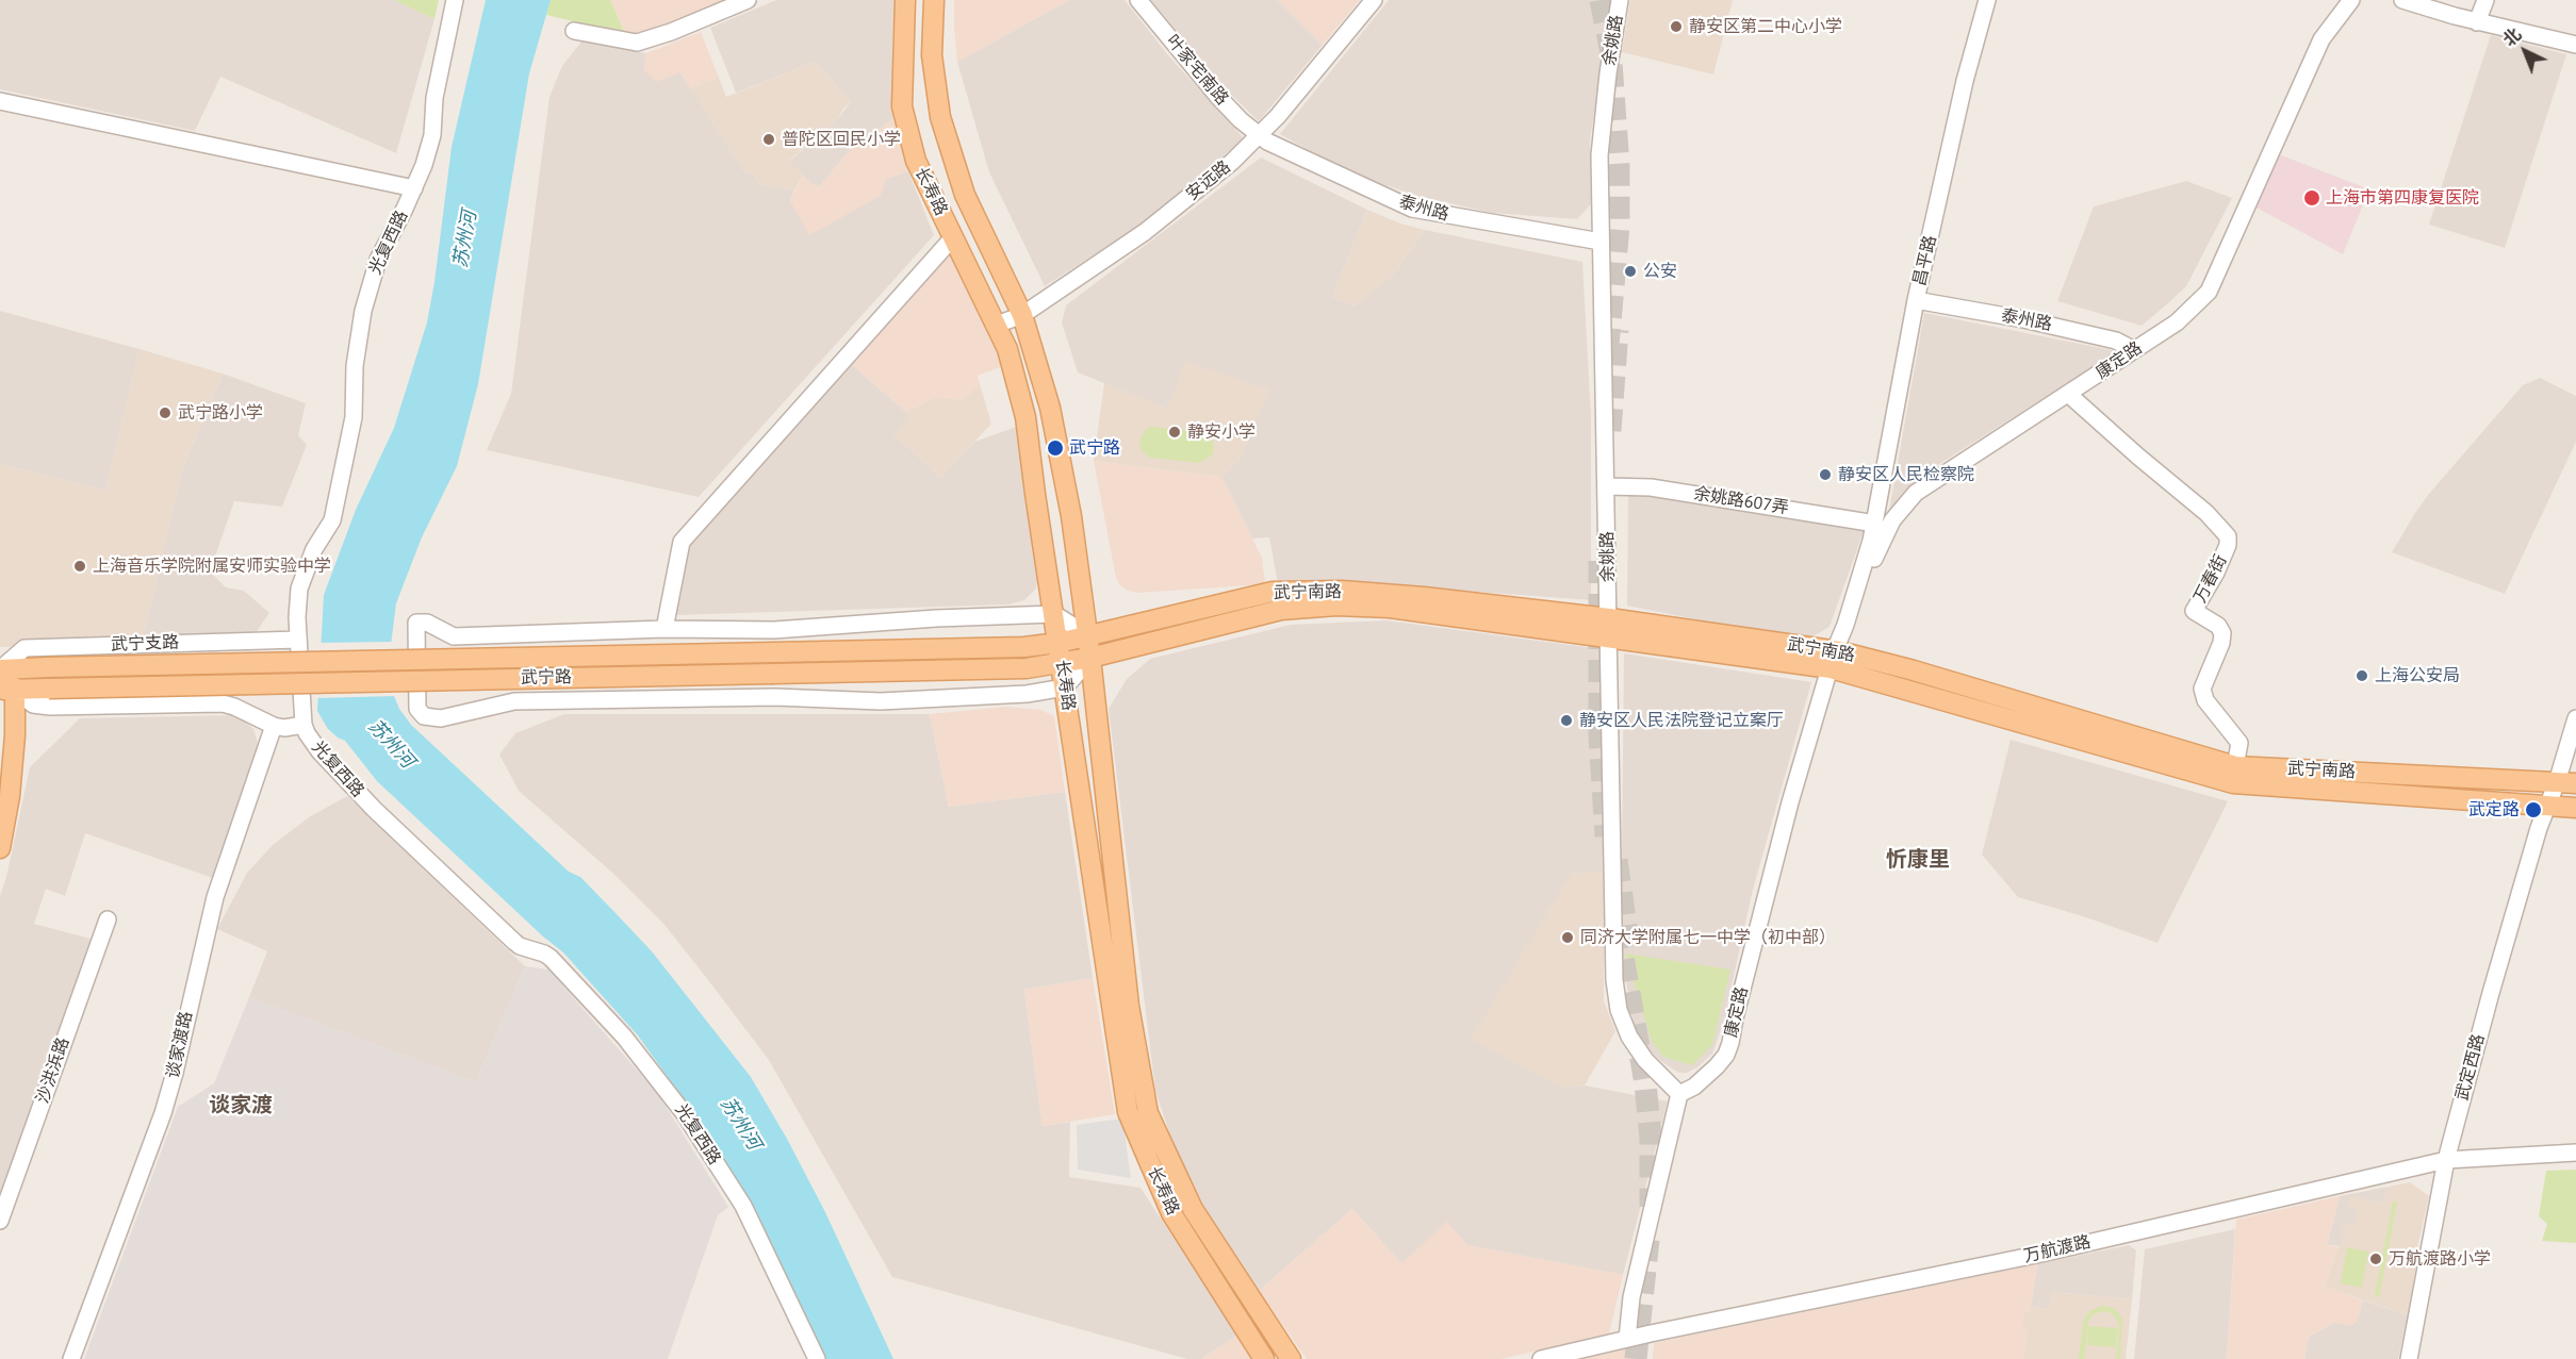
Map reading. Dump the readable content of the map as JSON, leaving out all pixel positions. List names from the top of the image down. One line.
{"streets":{"main road":["长寿路","武宁南路","武宁路"],"street":["余姚路","叶家宅南路","安远路","泰州路","光复西路","昌平路","康定路","余姚路607弄","万春街","武宁支路","谈家渡路","武定西路","沙洪浜路","万航渡路"]},"crossings":[["余姚路","泰州路"],["余姚路","康定路"],["余姚路","余姚路607弄"],["余姚路","武宁南路"],["叶家宅南路","安远路"],["叶家宅南路","泰州路"],["安远路","长寿路"],["安远路","泰州路"],["长寿路","武宁南路"],["长寿路","武宁路"],["泰州路","昌平路"],["泰州路","康定路"],["光复西路","武宁支路"],["昌平路","康定路"],["昌平路","余姚路607弄"],["康定路","余姚路607弄"],["康定路","万春街"],["康定路","武宁南路"],["万春街","武宁南路"],["武宁南路","武宁路"],["武宁南路","武定西路"],["武宁支路","武宁路"],["武定西路","万航渡路"]],"districts":["忻康里","谈家渡"],"water":["苏州河"],"places":["静安区第二中心小学","普陀区回民小学","上海市第四康复医院","公安","武宁路小学","静安小学","武宁路","静安区人民检察院","上海音乐学院附属安师实验中学","上海公安局","静安区人民法院登记立案厅","武定路","同济大学附属七一中学（初中部）","万航渡路小学"],"north":"top left"}
